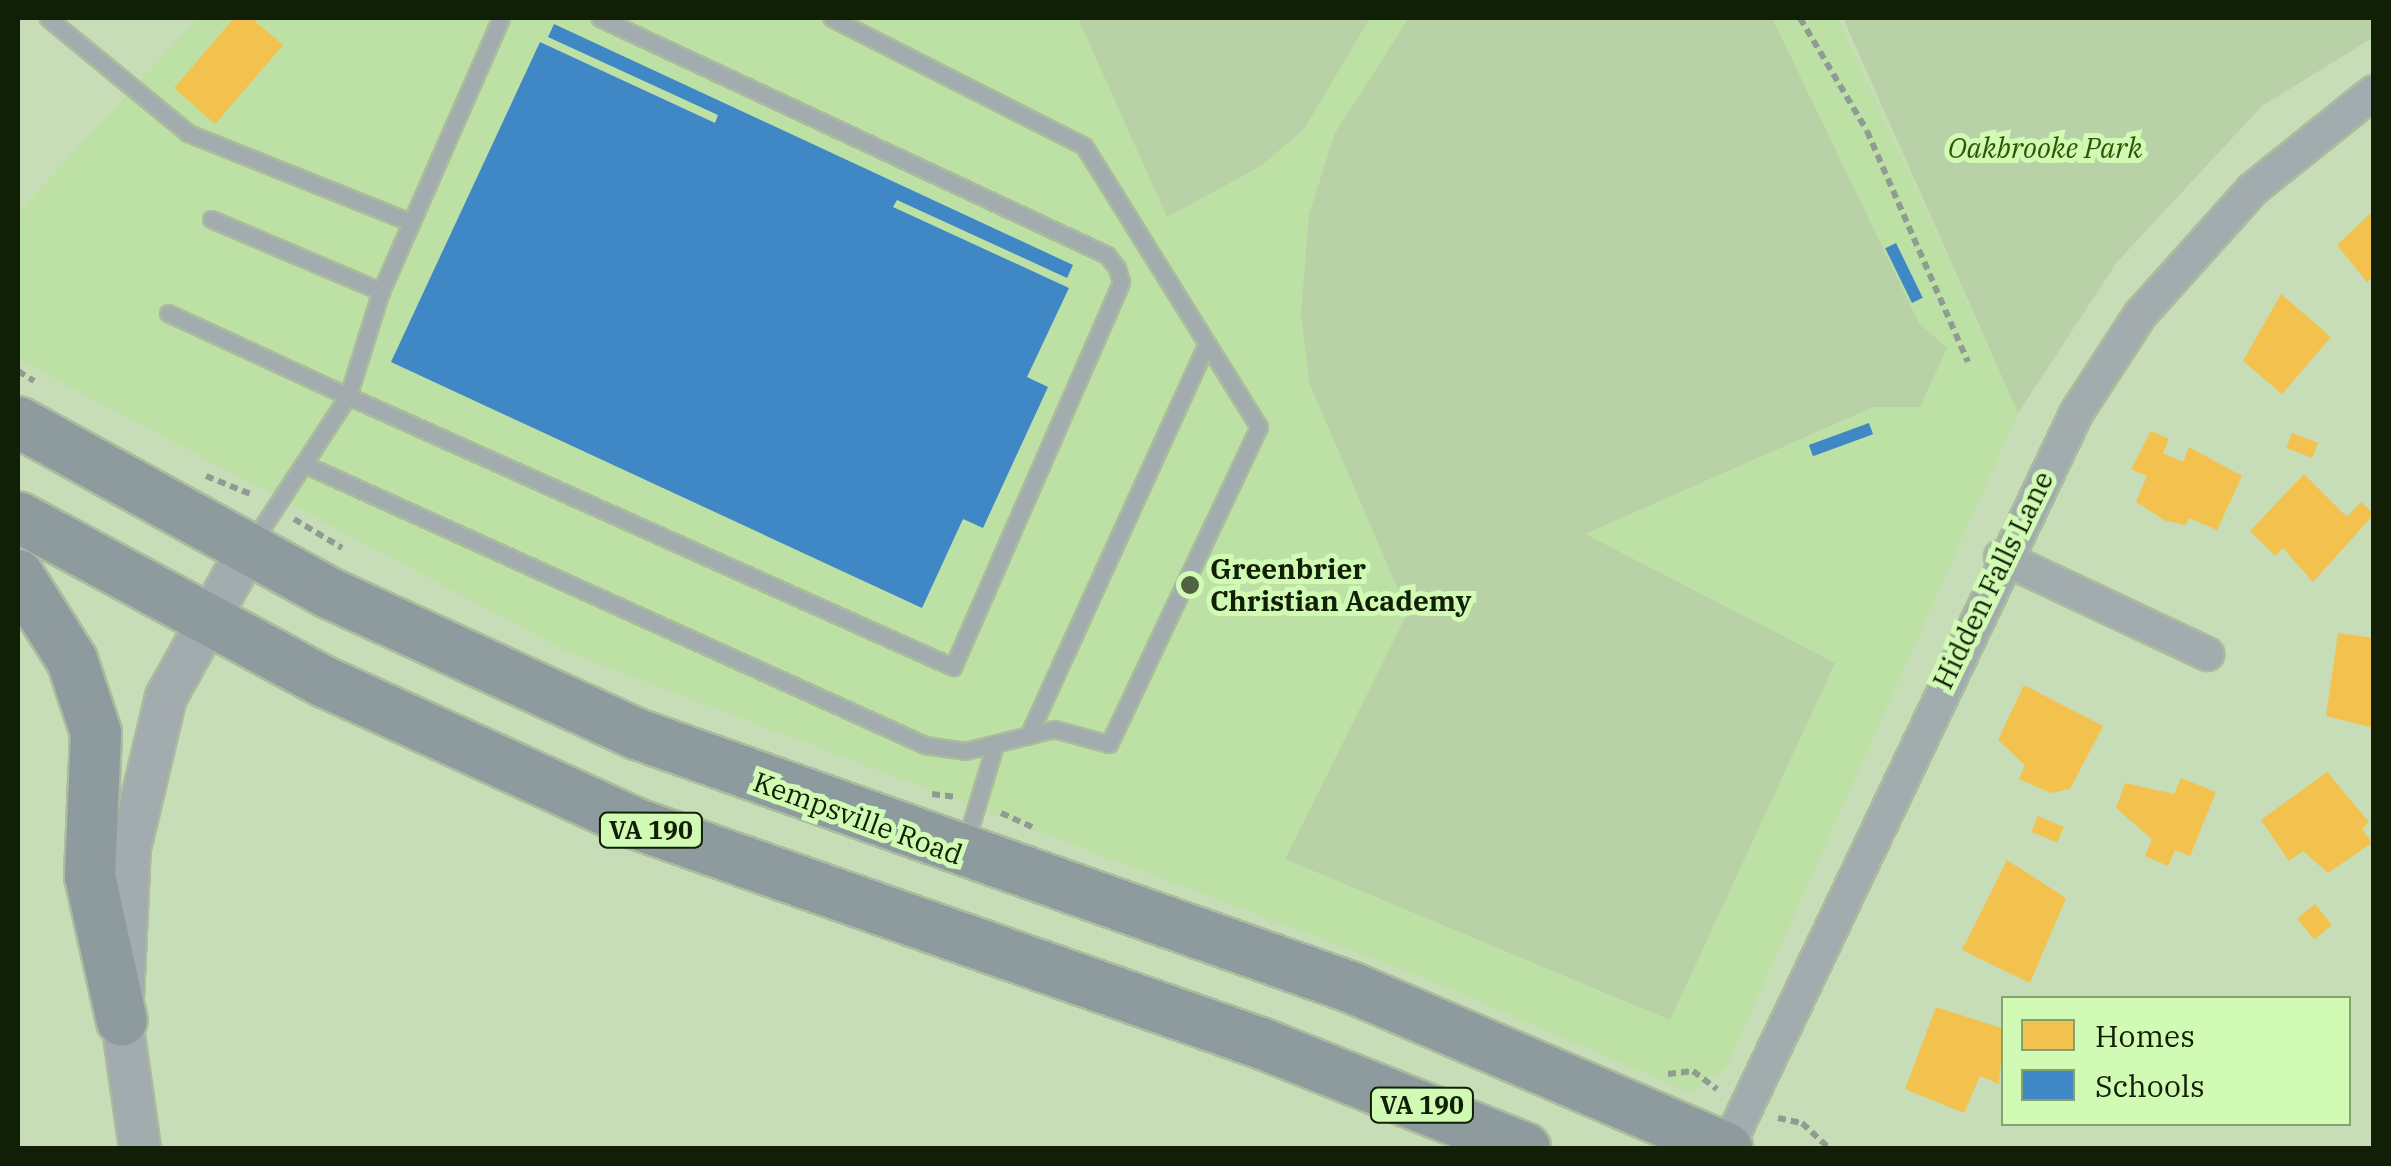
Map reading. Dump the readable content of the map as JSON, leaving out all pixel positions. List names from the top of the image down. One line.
{"streets":{"main road":["Kempsville Road","VA 190"],"street":["Hidden Falls Lane"]},"crossings":[["Hidden Falls Lane","Kempsville Road"]],"parks":["Oakbrooke Park"],"places":["Greenbrier Christian Academy"],"legend":["Homes","Schools"]}
